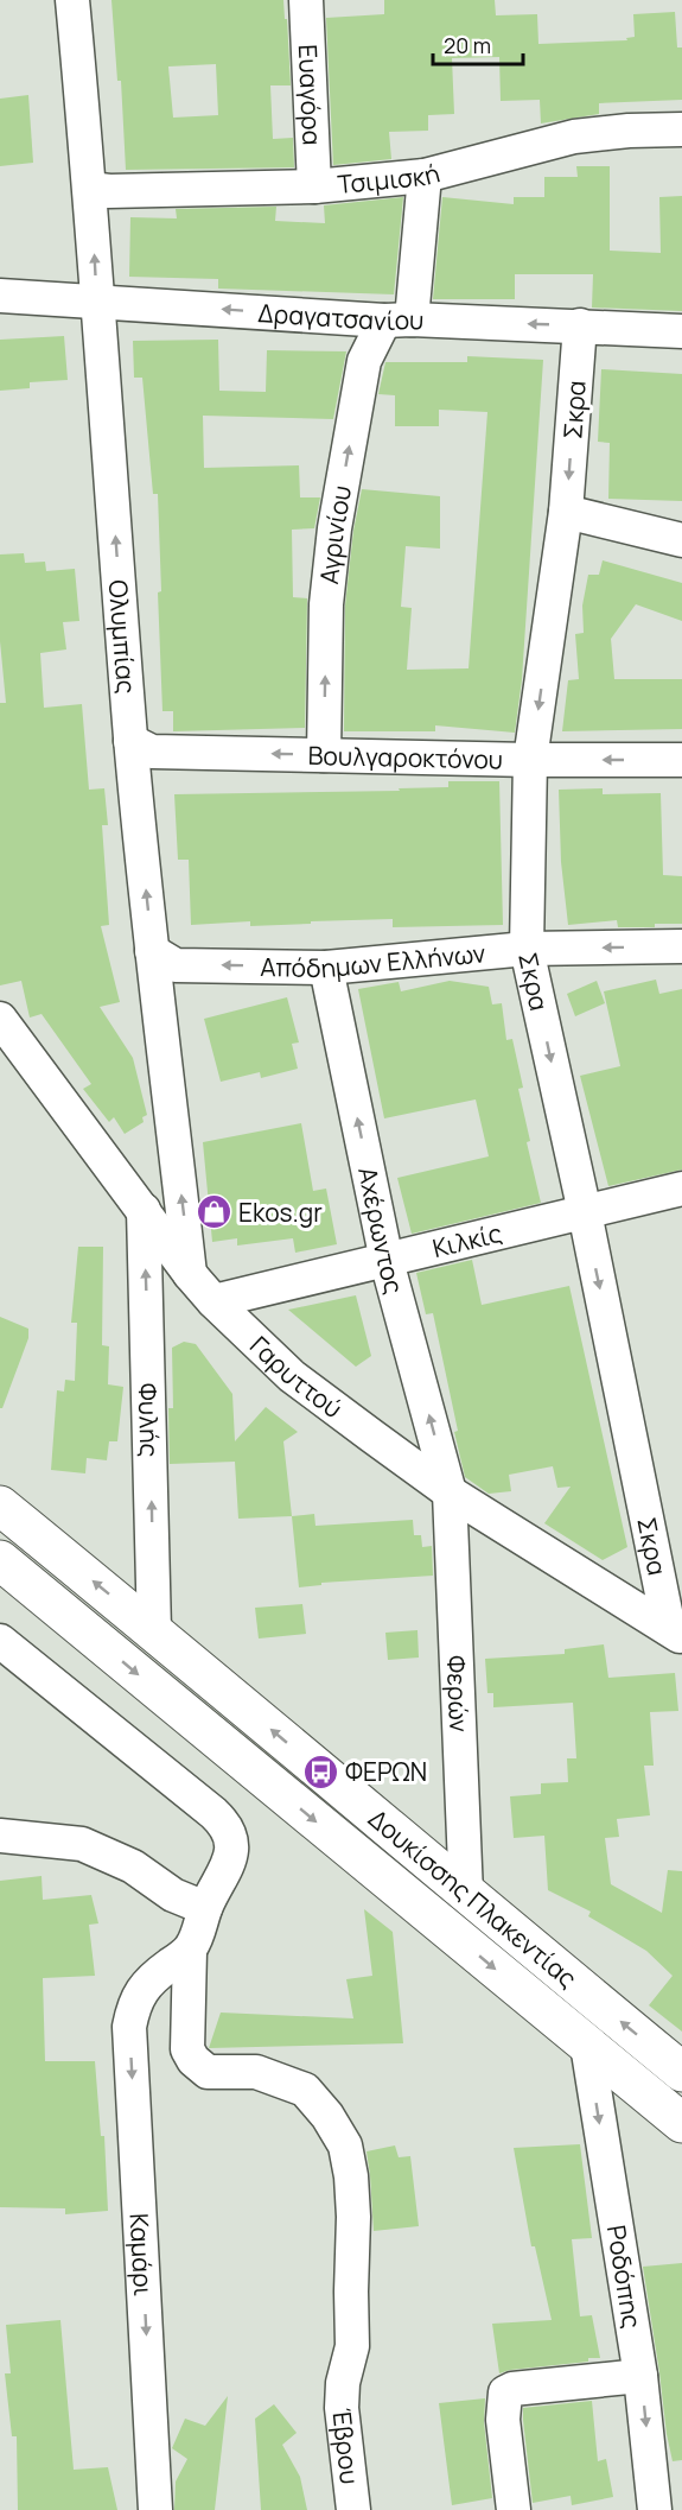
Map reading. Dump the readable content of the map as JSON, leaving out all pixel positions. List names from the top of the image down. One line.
{"streets":{"main road":["Δουκίσσης Πλακεντίας"],"street":["Ευαγόρα","Τσιμισκή","Δραγατσανίου","Σκρα","Αγρινίου","Ολυμπίας","Βουλγαροκτόνου","Απόδημων Ελλήνων","Αχέρωντος","Κιλκίς","Γαρυττού","Φυλής","Φερών","Καμάρι","Ροδόπης","Έβρου"]},"crossings":[["Ευαγόρα","Τσιμισκή"],["Τσιμισκή","Ολυμπίας"],["Δραγατσανίου","Σκρα"],["Δραγατσανίου","Αγρινίου"],["Δραγατσανίου","Ολυμπίας"],["Σκρα","Βουλγαροκτόνου"],["Σκρα","Απόδημων Ελλήνων"],["Σκρα","Κιλκίς"],["Σκρα","Γαρυττού"],["Αγρινίου","Βουλγαροκτόνου"],["Ολυμπίας","Βουλγαροκτόνου"],["Ολυμπίας","Απόδημων Ελλήνων"],["Ολυμπίας","Γαρυττού"],["Απόδημων Ελλήνων","Αχέρωντος"],["Αχέρωντος","Κιλκίς"],["Αχέρωντος","Γαρυττού"],["Αχέρωντος","Φερών"],["Κιλκίς","Γαρυττού"],["Γαρυττού","Φυλής"],["Γαρυττού","Φερών"],["Φυλής","Δουκίσσης Πλακεντίας"],["Φερών","Δουκίσσης Πλακεντίας"],["Δουκίσσης Πλακεντίας","Ροδόπης"],["Καμάρι","Έβρου"]],"one_way":["Δραγατσανίου","Σκρα","Αγρινίου","Ολυμπίας","Απόδημων Ελλήνων","Αχέρωντος","Φυλής","Καμάρι","Ροδόπης"],"places":{"shop":["Ekos.gr"],"bus stop":["ΦΕΡΩΝ"]},"scale_bar":"20 m"}
